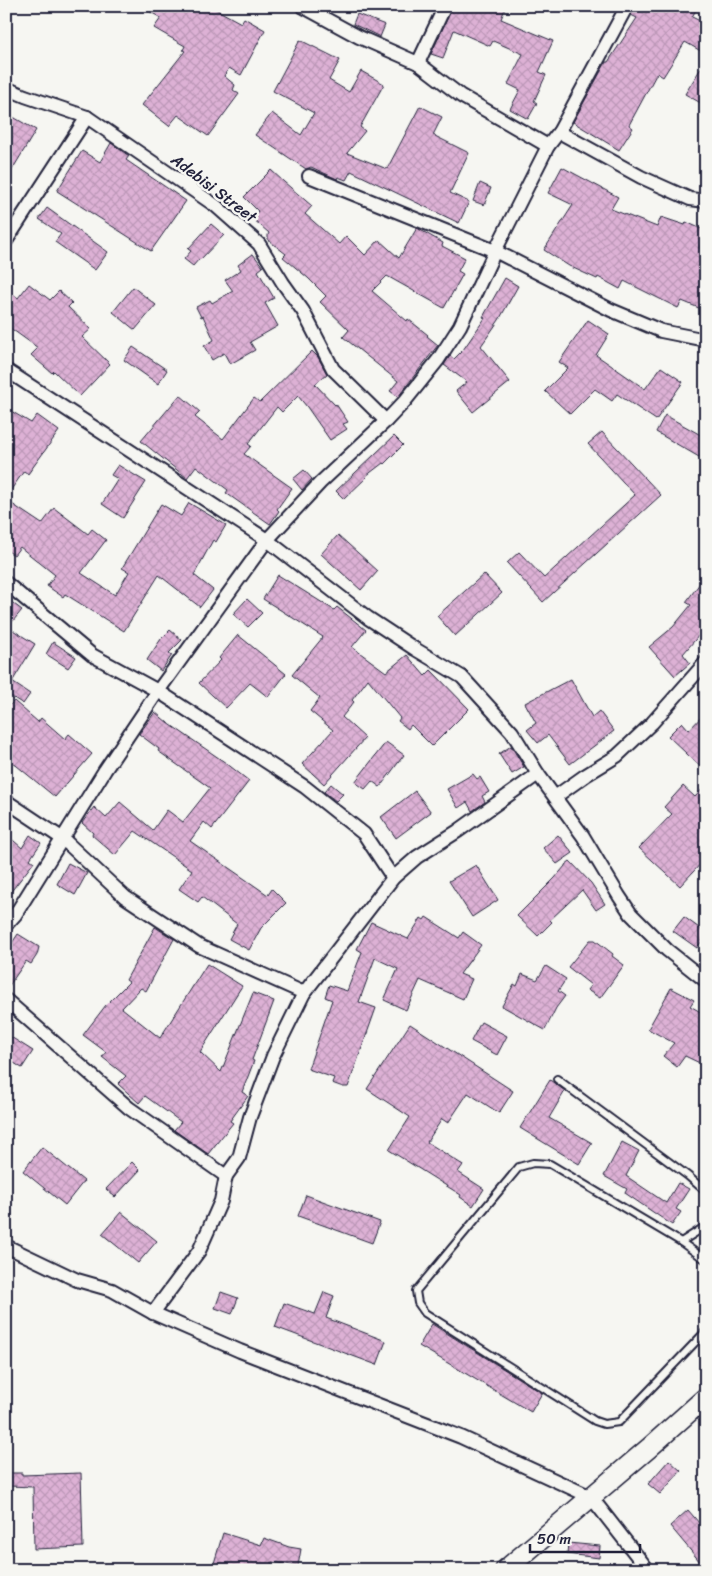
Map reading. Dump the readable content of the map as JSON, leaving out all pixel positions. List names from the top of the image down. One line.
{"streets":{"street":["Adebisi Street"]},"scale_bar":"50 m"}
